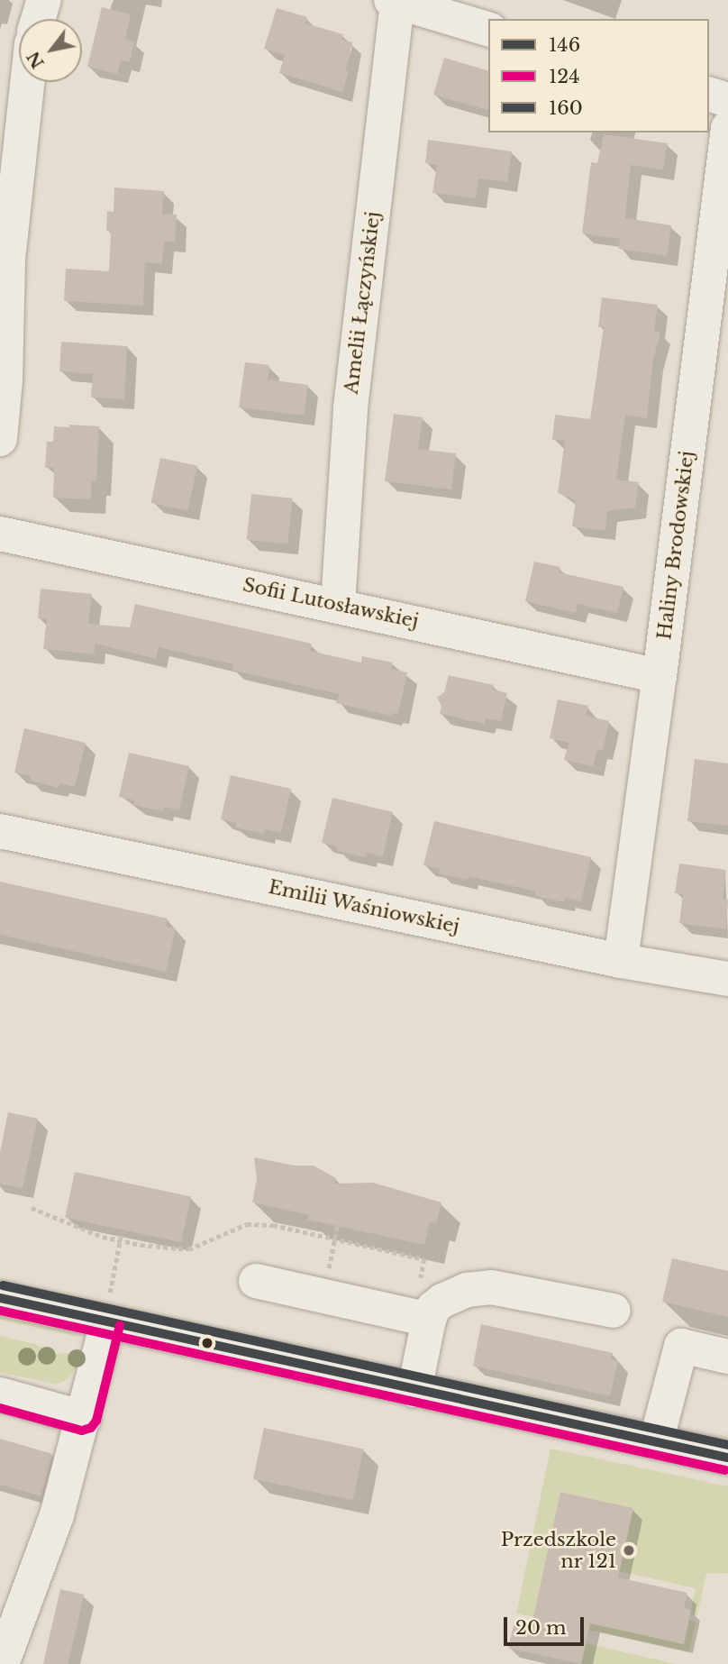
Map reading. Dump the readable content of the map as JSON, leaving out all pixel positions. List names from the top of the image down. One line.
{"streets":{"street":["Amelii Łączyńskiej","Haliny Brodowskiej","Sofii Lutosławskiej","Emilii Waśniowskiej"]},"crossings":[["Amelii Łączyńskiej","Sofii Lutosławskiej"],["Haliny Brodowskiej","Sofii Lutosławskiej"],["Haliny Brodowskiej","Emilii Waśniowskiej"]],"places":["Przedszkole nr 121"],"lines":["transit line 160","transit line 146","transit line 124"],"legend":["146","124","160"],"scale_bar":"20 m","north":"bottom left"}
